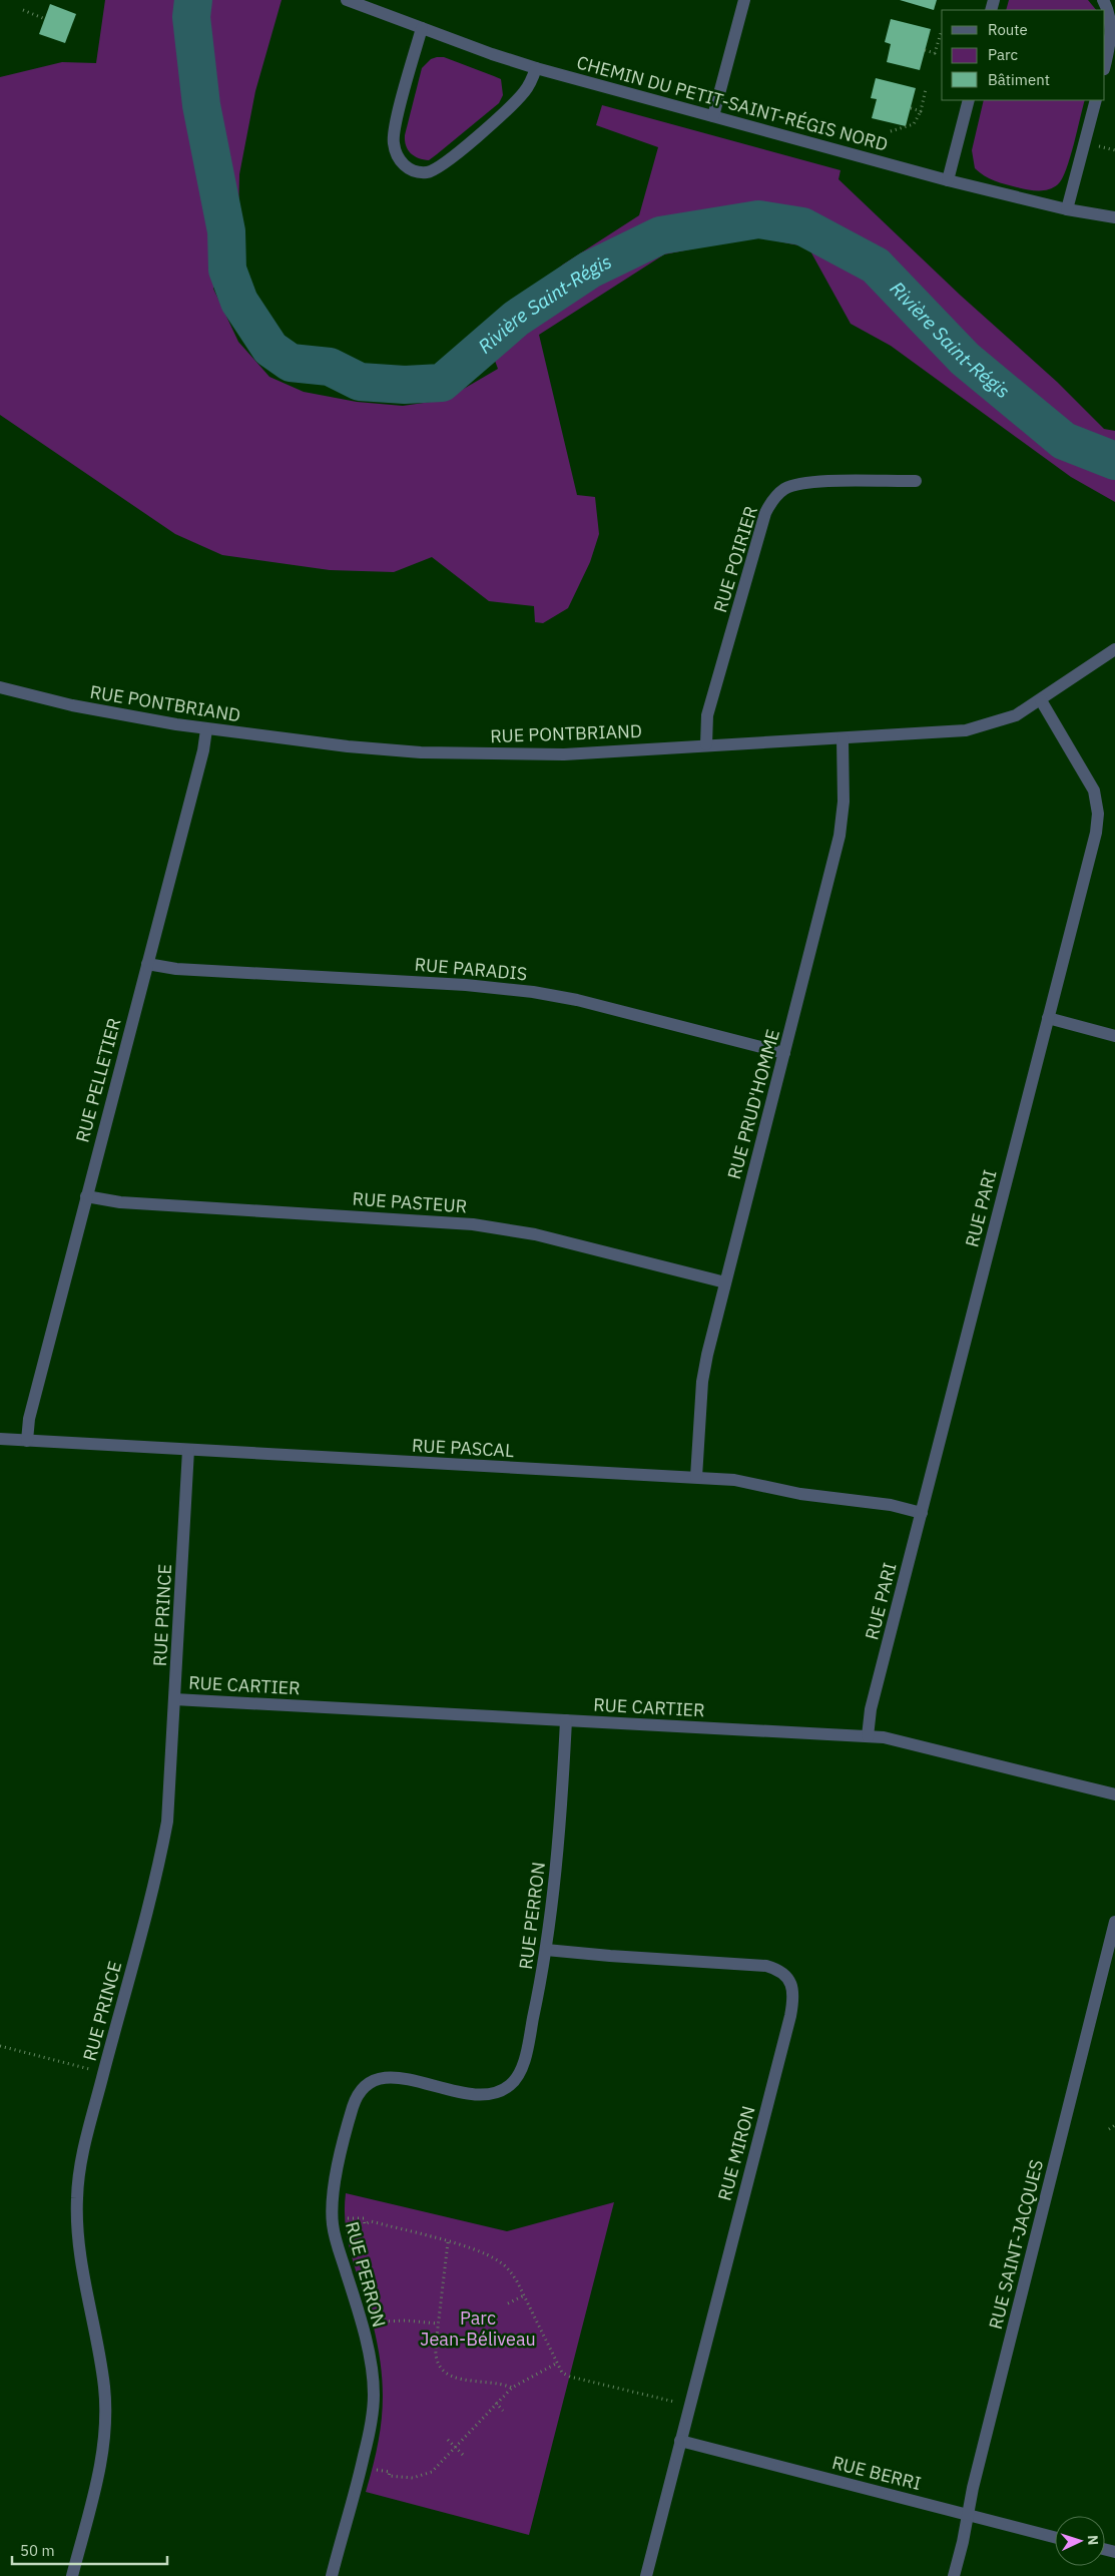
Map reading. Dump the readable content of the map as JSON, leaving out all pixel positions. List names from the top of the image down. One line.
{"streets":{"street":["CHEMIN DU PETIT-SAINT-RÉGIS NORD","RUE POIRIER","RUE PONTBRIAND","RUE PARADIS","RUE PELLETIER","RUE PRUD'HOMME","RUE PASTEUR","RUE PARI","RUE PASCAL","RUE PRINCE","RUE CARTIER","RUE PERRON","RUE MIRON","RUE SAINT-JACQUES","RUE BERRI"]},"crossings":[["RUE POIRIER","RUE PONTBRIAND"],["RUE PONTBRIAND","RUE PELLETIER"],["RUE PONTBRIAND","RUE PRUD'HOMME"],["RUE PONTBRIAND","RUE PARI"],["RUE PARADIS","RUE PELLETIER"],["RUE PARADIS","RUE PRUD'HOMME"],["RUE PELLETIER","RUE PASTEUR"],["RUE PELLETIER","RUE PASCAL"],["RUE PRUD'HOMME","RUE PASTEUR"],["RUE PRUD'HOMME","RUE PASCAL"],["RUE PARI","RUE PASCAL"],["RUE PARI","RUE CARTIER"],["RUE PASCAL","RUE PRINCE"],["RUE PRINCE","RUE CARTIER"],["RUE CARTIER","RUE PERRON"],["RUE PERRON","RUE MIRON"],["RUE MIRON","RUE BERRI"],["RUE SAINT-JACQUES","RUE BERRI"]],"water":["Rivière Saint-Régis"],"parks":["Parc Jean-Béliveau"],"legend":["Route","Parc","Bâtiment"],"scale_bar":"50 m","north":"right"}
